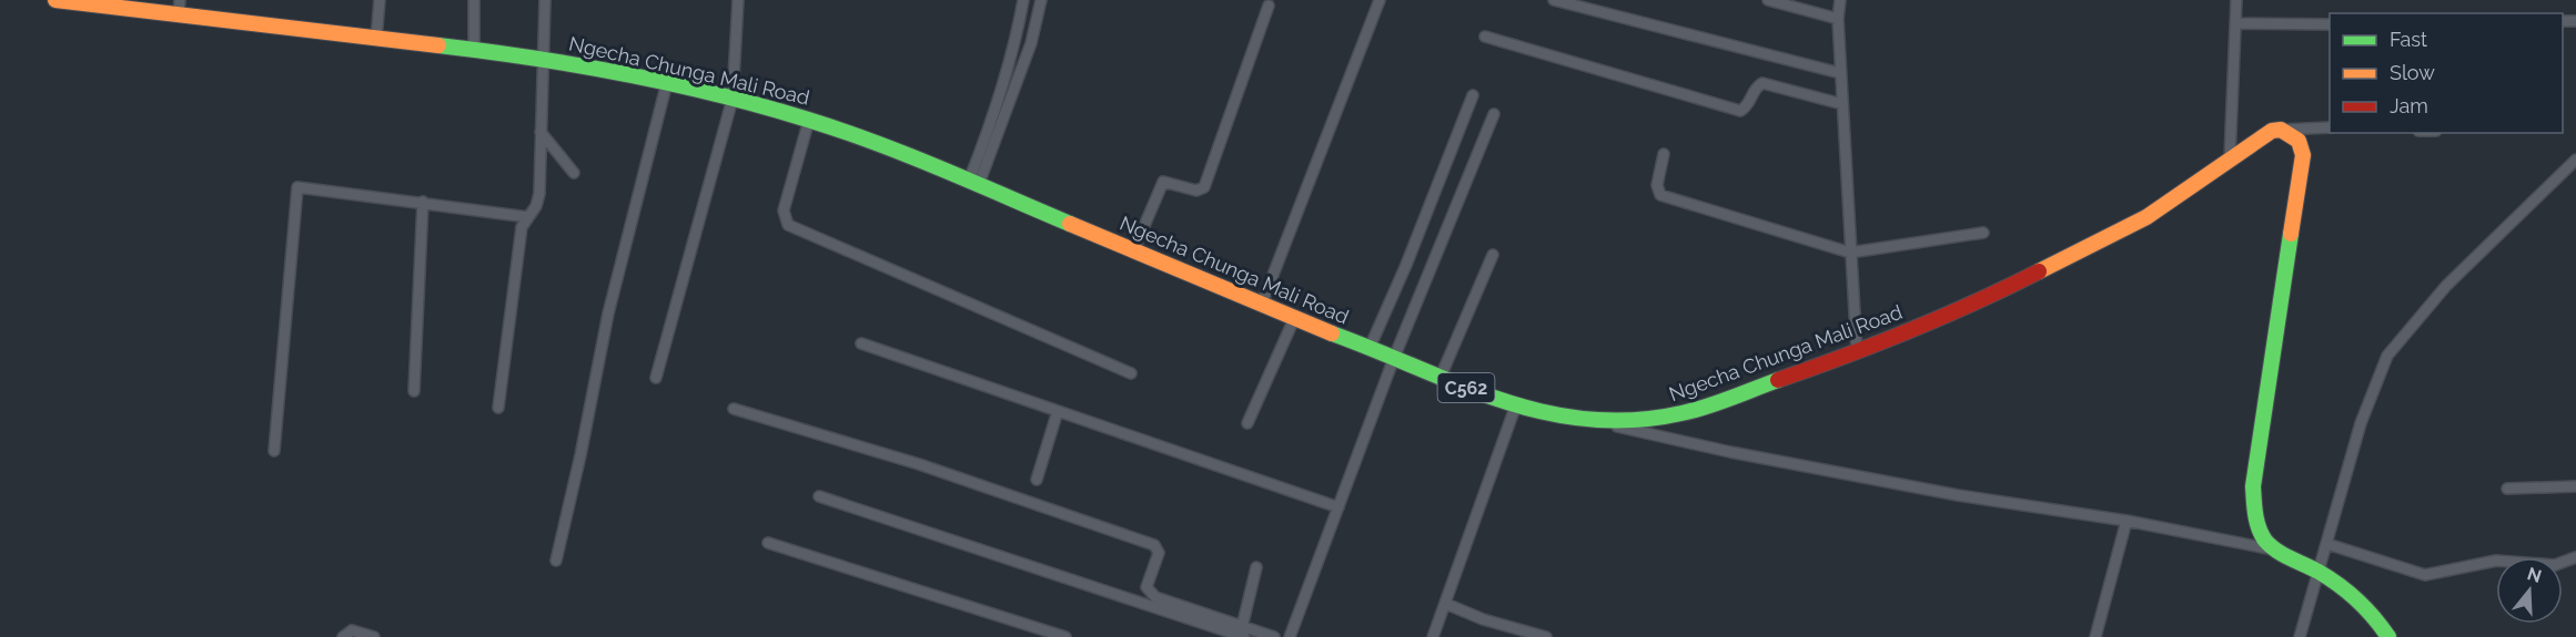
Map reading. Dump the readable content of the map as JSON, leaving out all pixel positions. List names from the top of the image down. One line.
{"streets":{"main road":["Ngecha Chunga Mali Road","C562"]},"legend":["Fast","Slow","Jam"],"north":"top"}
